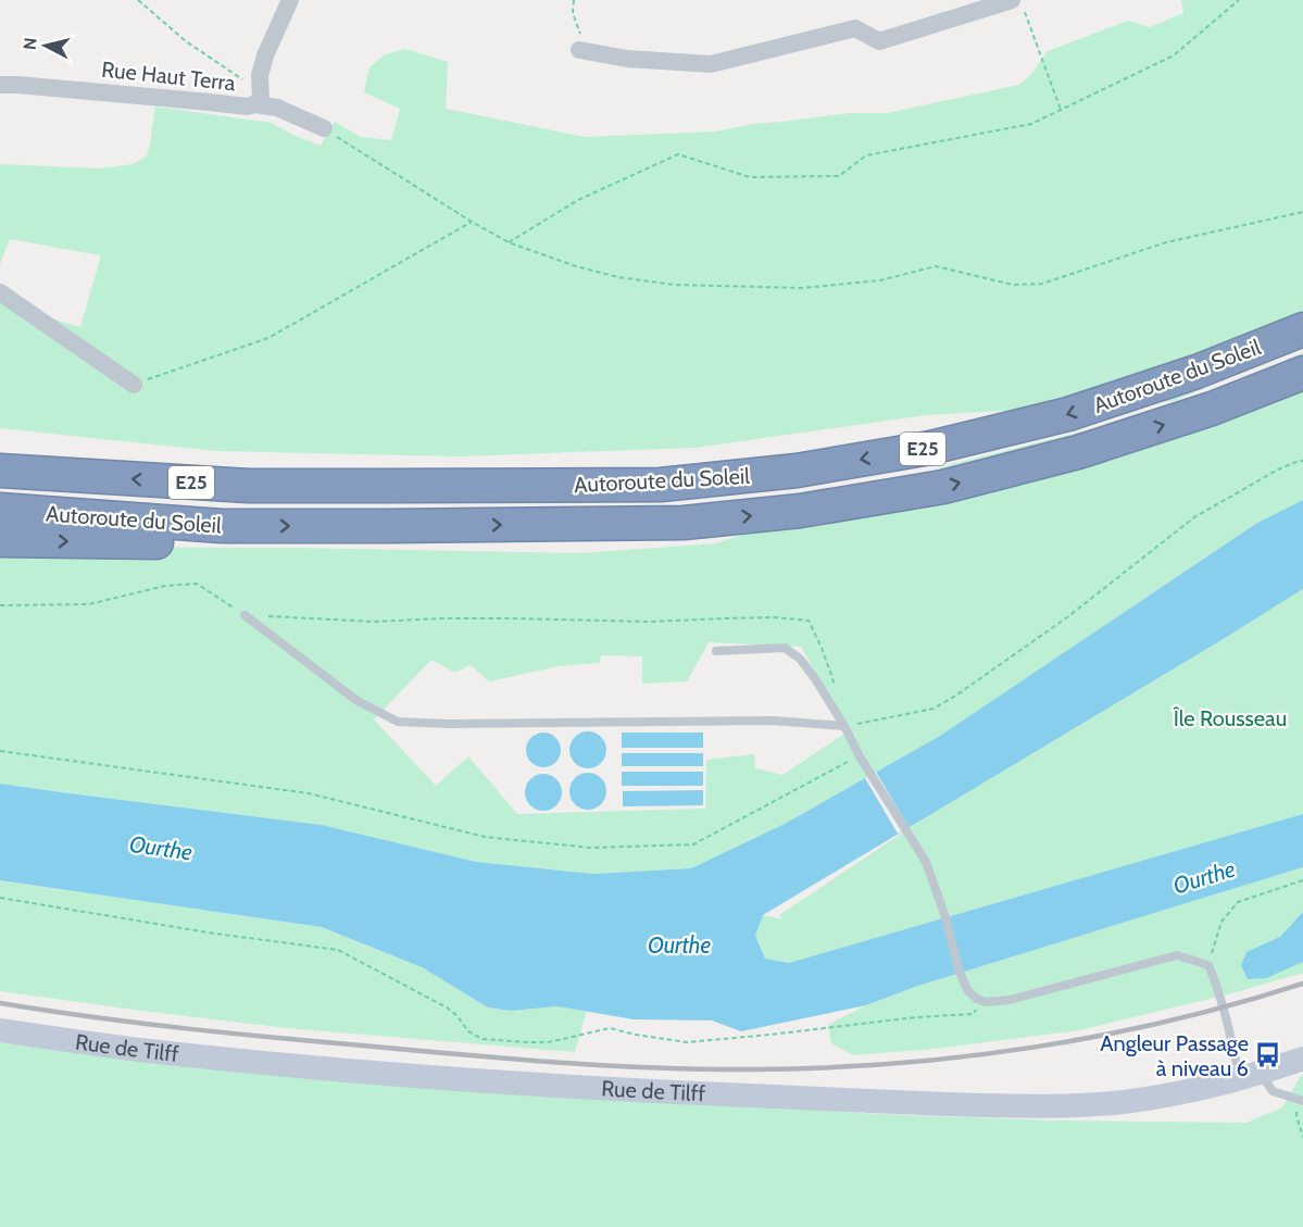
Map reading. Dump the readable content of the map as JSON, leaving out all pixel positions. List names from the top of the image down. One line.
{"streets":{"highway":["Autoroute du Soleil","E25"],"main road":["Rue de Tilff"],"street":["Rue Haut Terra"]},"water":["Ourthe"],"parks":["Île Rousseau"],"places":{"bus stop":["Angleur Passage à niveau 6"]},"north":"left"}
